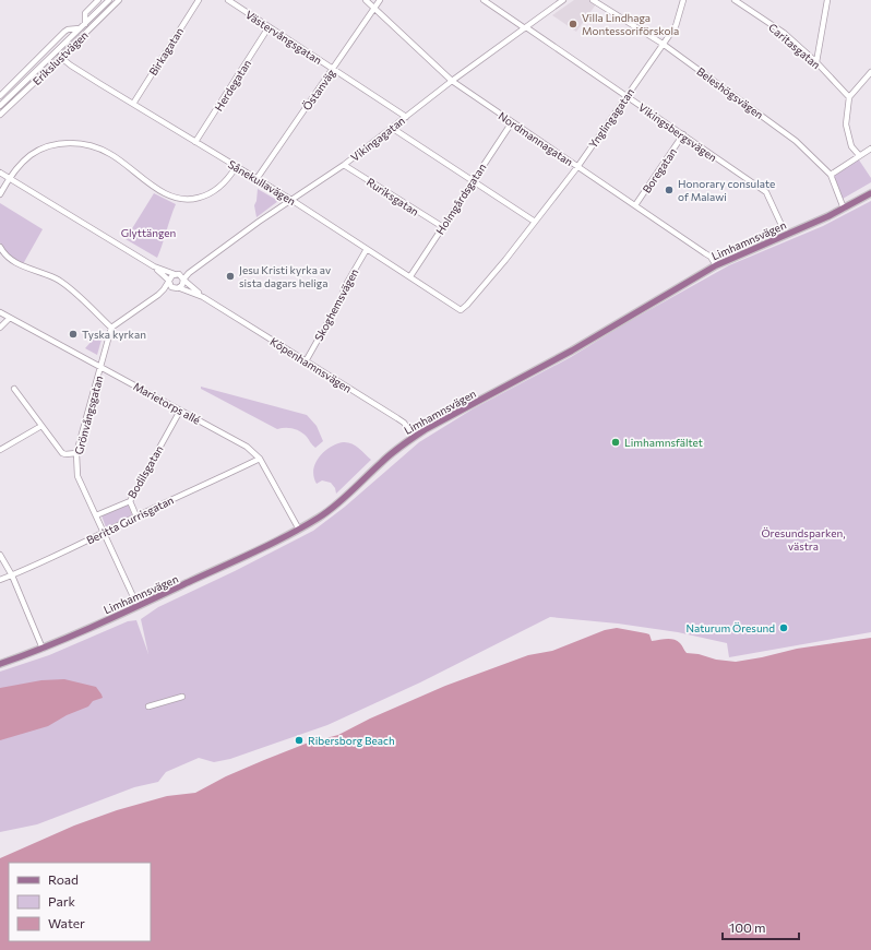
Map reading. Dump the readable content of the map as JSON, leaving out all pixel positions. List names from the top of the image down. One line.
{"streets":{"main road":["Limhamnsvägen"],"street":["Västervångsgatan","Caritasgatan","Birkagatan","Erikslustvägen","Herdegatan","Östanväg","Beleshögsvägen","Ynglingagatan","Vikingsbergsvägen","Vikingagatan","Nordmannagatan","Boregatan","Sånekullavägen","Ruriksgatan","Holmgårdsgatan","Skoghemsvägen","Köpenhamnsvägen","Marietorps allé","Grönvångsgatan","Bodilsgatan","Beritta Gurrisgatan"]},"crossings":[["Västervångsgatan","Herdegatan"],["Västervångsgatan","Östanväg"],["Västervångsgatan","Vikingagatan"],["Birkagatan","Sånekullavägen"],["Erikslustvägen","Sånekullavägen"],["Herdegatan","Sånekullavägen"],["Östanväg","Nordmannagatan"],["Östanväg","Sånekullavägen"],["Beleshögsvägen","Ynglingagatan"],["Beleshögsvägen","Limhamnsvägen"],["Ynglingagatan","Vikingsbergsvägen"],["Ynglingagatan","Nordmannagatan"],["Ynglingagatan","Sånekullavägen"],["Vikingsbergsvägen","Vikingagatan"],["Vikingsbergsvägen","Boregatan"],["Vikingagatan","Nordmannagatan"],["Vikingagatan","Sånekullavägen"],["Vikingagatan","Ruriksgatan"],["Vikingagatan","Köpenhamnsvägen"],["Nordmannagatan","Boregatan"],["Nordmannagatan","Holmgårdsgatan"],["Nordmannagatan","Limhamnsvägen"],["Sånekullavägen","Holmgårdsgatan"],["Sånekullavägen","Skoghemsvägen"],["Ruriksgatan","Holmgårdsgatan"],["Limhamnsvägen","Köpenhamnsvägen"],["Limhamnsvägen","Marietorps allé"],["Limhamnsvägen","Grönvångsgatan"],["Skoghemsvägen","Köpenhamnsvägen"],["Marietorps allé","Grönvångsgatan"],["Marietorps allé","Bodilsgatan"],["Marietorps allé","Beritta Gurrisgatan"],["Grönvångsgatan","Bodilsgatan"],["Grönvångsgatan","Beritta Gurrisgatan"]],"parks":["Glyttängen","Öresundsparken, västra"],"places":["Villa Lindhaga Montessoriförskola","Honorary consulate of Malawi","Jesu Kristi kyrka av sista dagars heliga","Tyska kyrkan","Limhamnsfältet","Naturum Öresund","Ribersborg Beach"],"legend":["Road","Park","Water"],"scale_bar":"100 m"}
